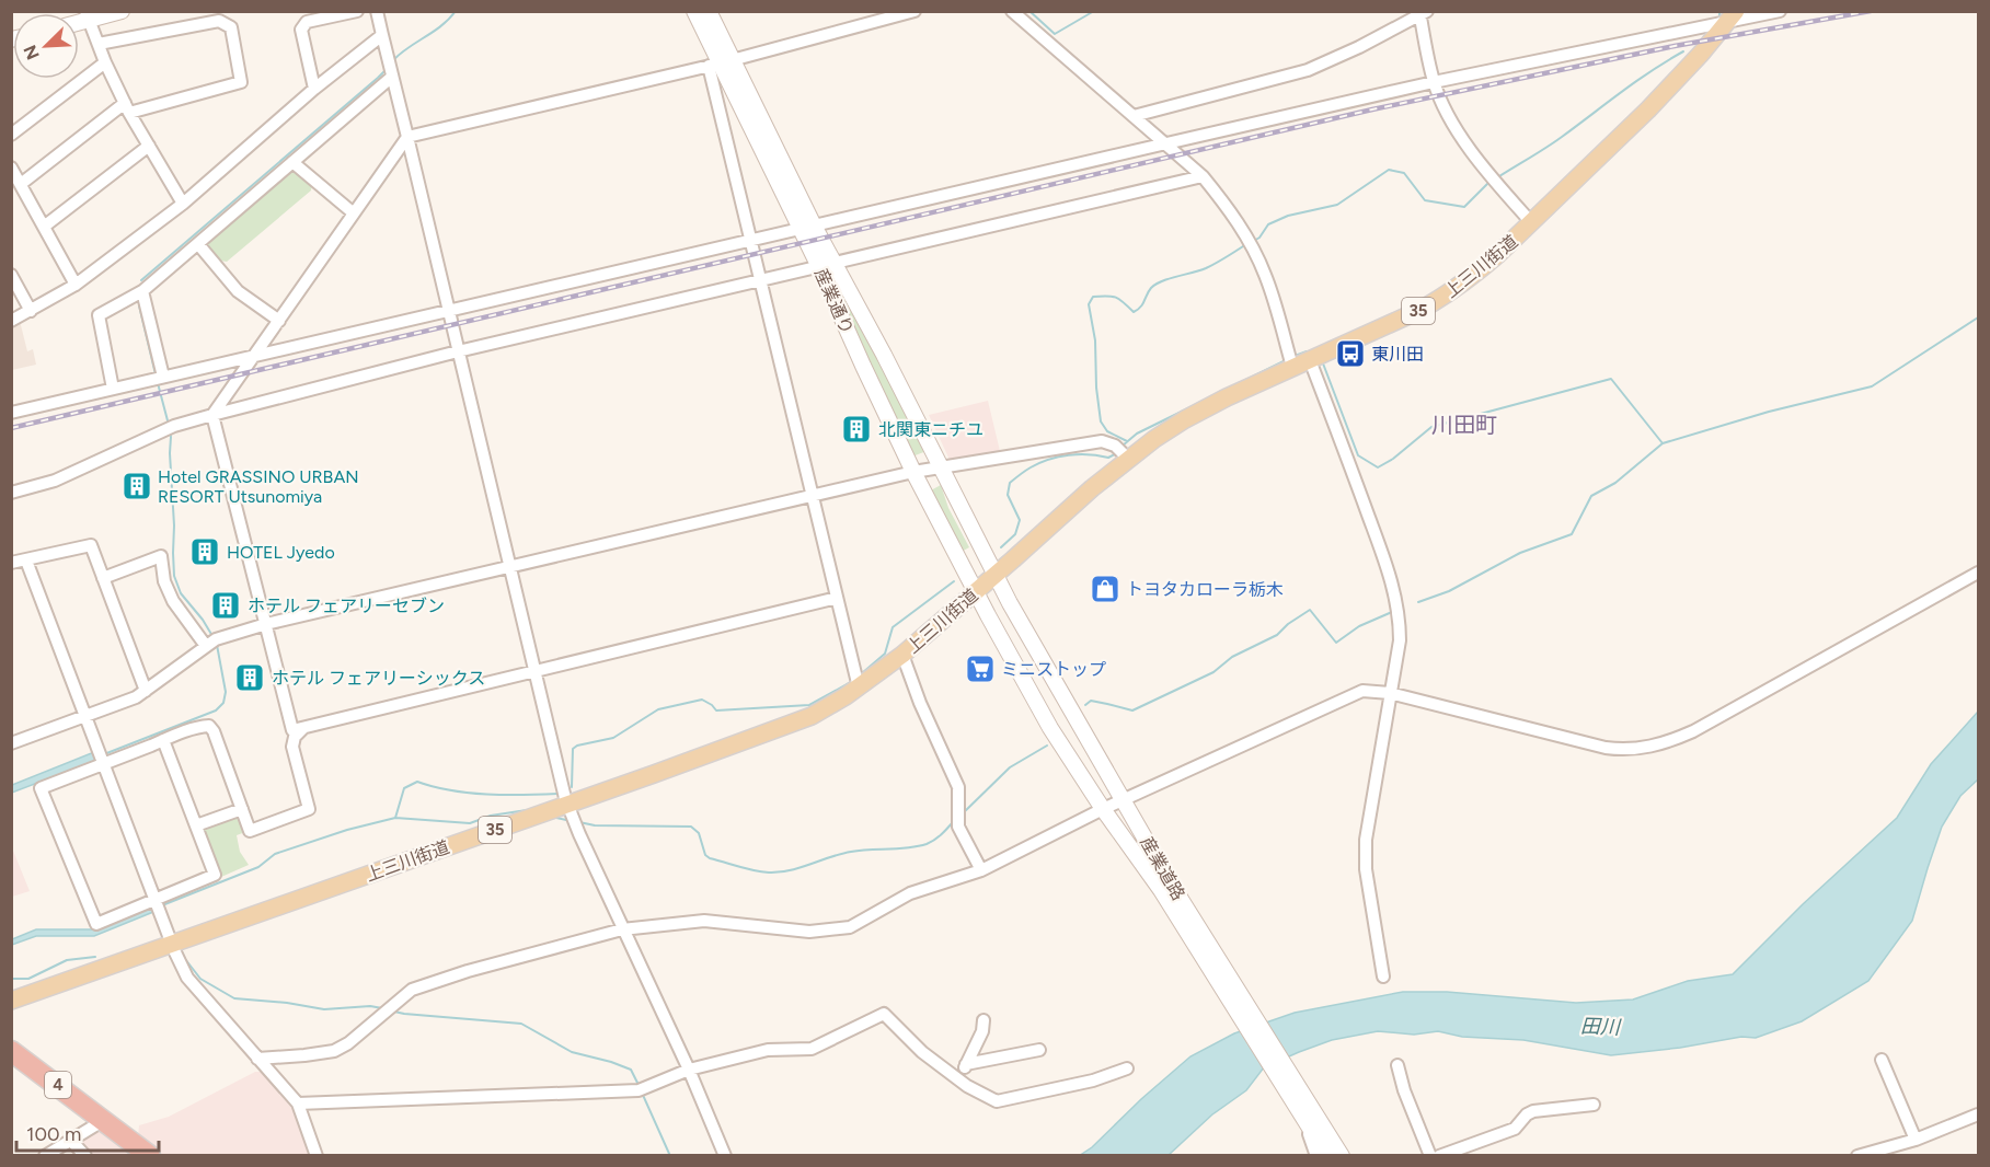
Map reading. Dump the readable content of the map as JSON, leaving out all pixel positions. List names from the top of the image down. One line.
{"streets":{"highway":["4"],"main road":["上三川街道","35"],"street":["産業通り","産業道路"]},"crossings":[["上三川街道","産業通り"],["上三川街道","産業道路"],["産業通り","産業道路"]],"districts":["川田町"],"water":["田川"],"places":{"bus stop":["東川田"],"building":["北関東ニチユ","Hotel GRASSINO URBAN RESORT Utsunomiya","HOTEL Jyedo","ホテル フェアリーセブン","ホテル フェアリーシックス"],"shop":["トヨタカローラ栃木"],"supermarket":["ミニストップ"]},"scale_bar":"100 m","north":"bottom left"}
